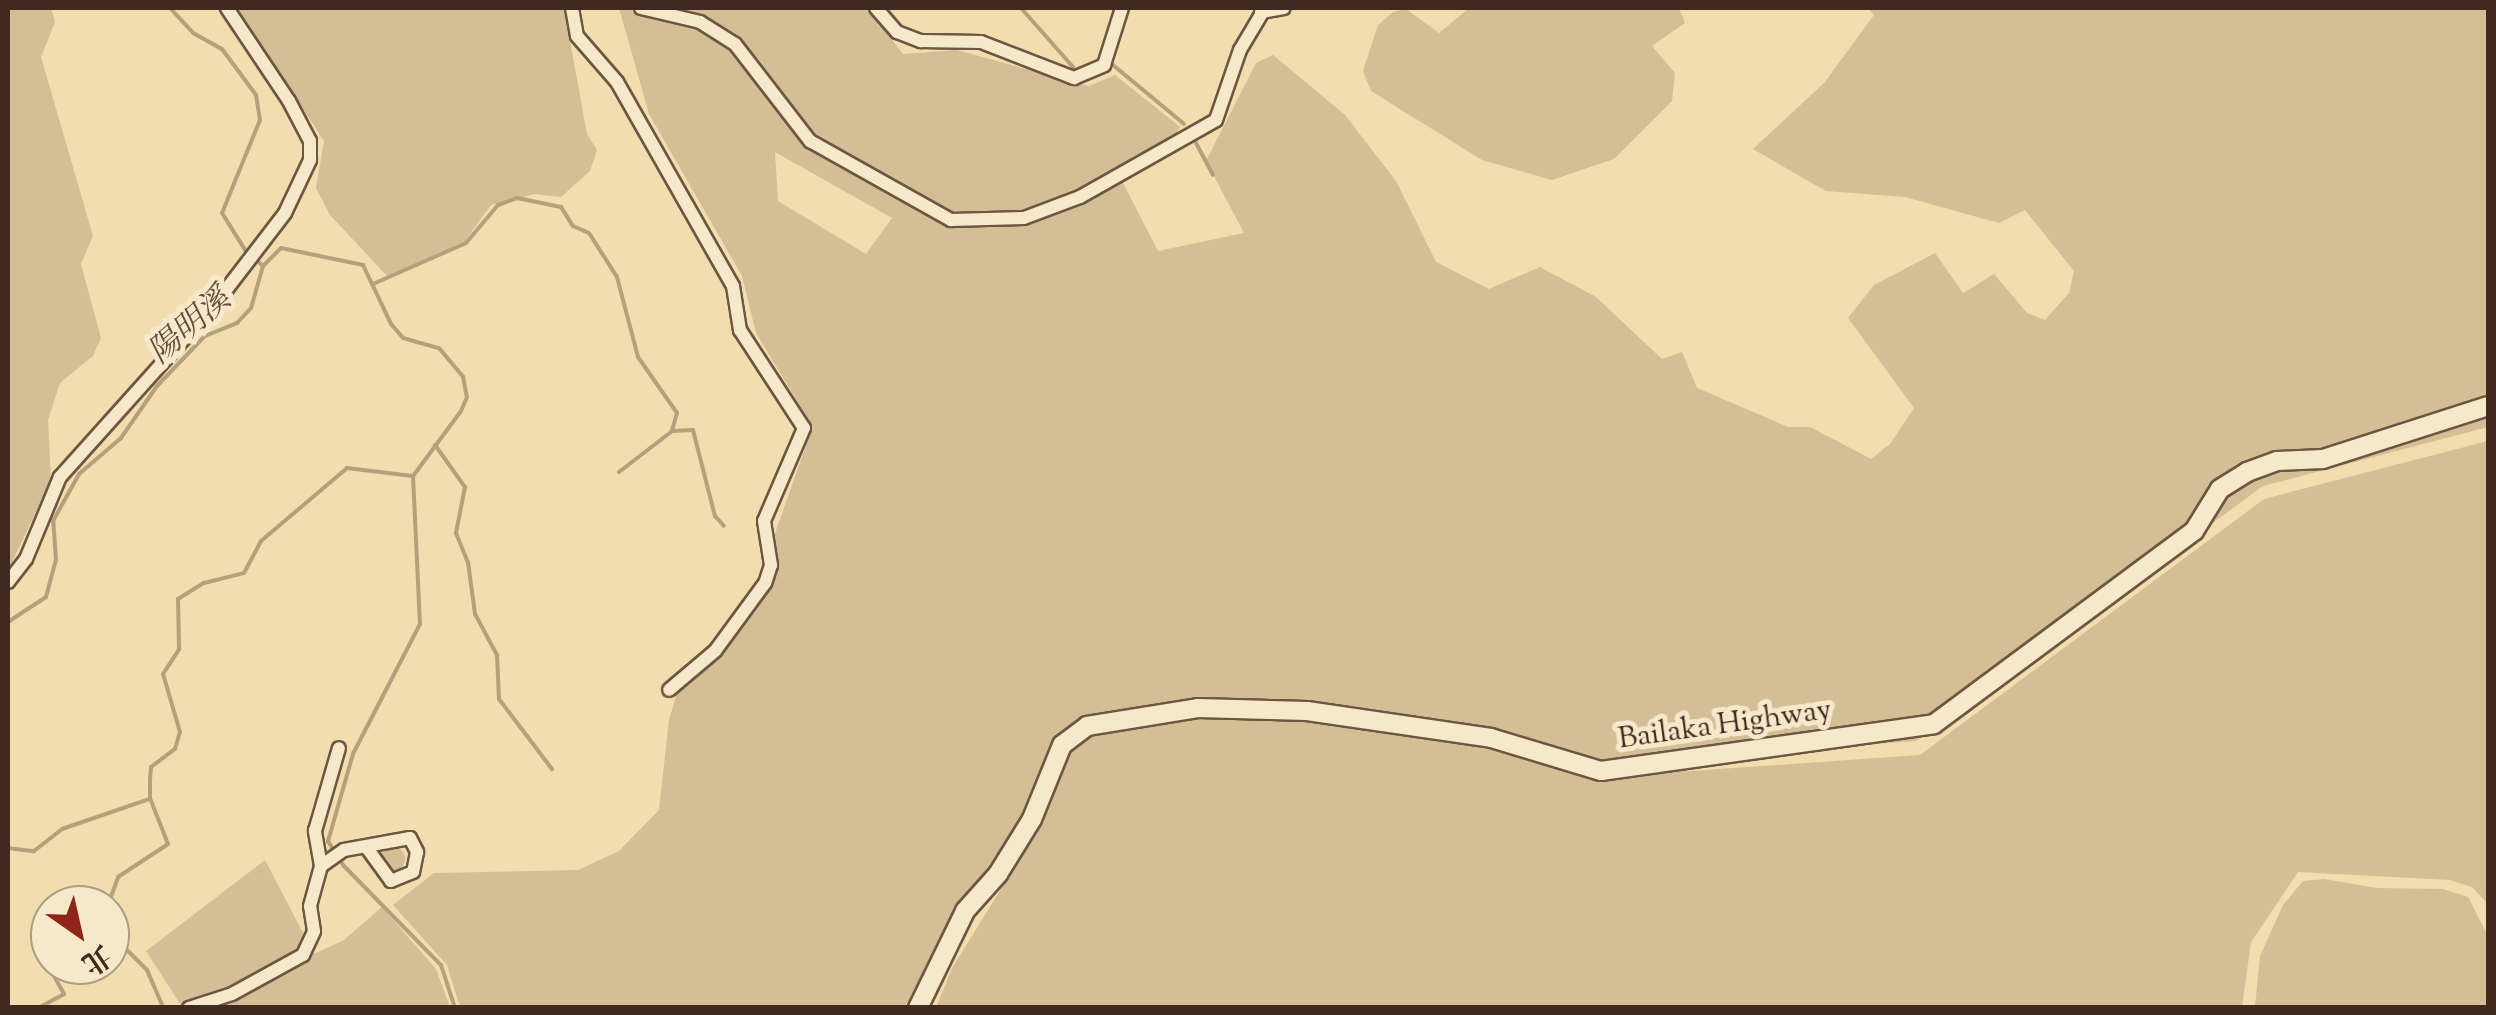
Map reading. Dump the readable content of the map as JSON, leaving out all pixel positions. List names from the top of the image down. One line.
{"streets":{"main road":["Bailaka Highway"]},"water":["陽明溪"],"north":"bottom right"}
